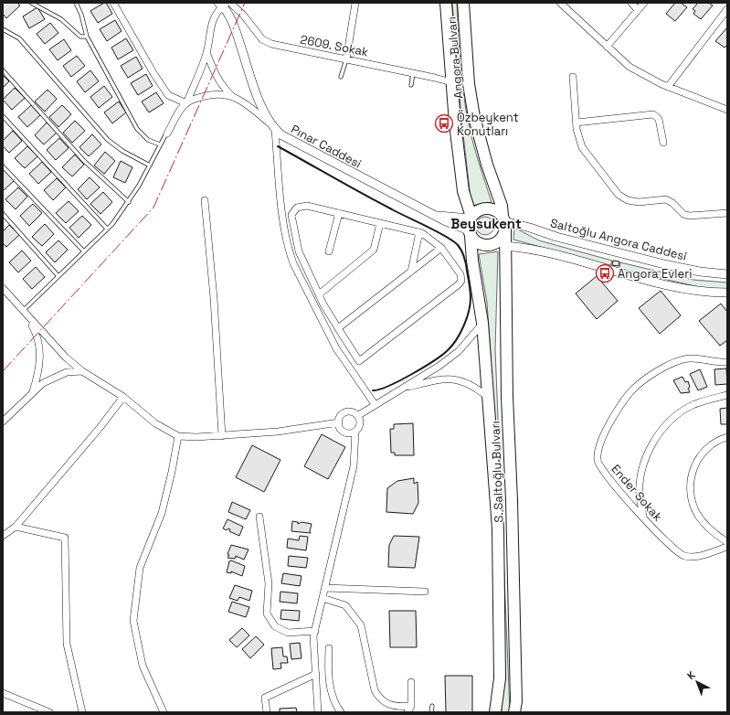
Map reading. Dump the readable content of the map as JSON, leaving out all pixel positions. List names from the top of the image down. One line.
{"streets":{"main road":["Angora Bulvarı","S. Saltoğlu Bulvarı"],"street":["2609. Sokak","Pınar Caddesi","Saltoğlu Angora Caddesi","Ender Sokak"]},"crossings":[["2609. Sokak","Angora Bulvarı"],["2609. Sokak","Pınar Caddesi"],["Angora Bulvarı","Pınar Caddesi"],["Angora Bulvarı","Saltoğlu Angora Caddesi"],["Angora Bulvarı","S. Saltoğlu Bulvarı"],["Pınar Caddesi","Saltoğlu Angora Caddesi"],["Pınar Caddesi","S. Saltoğlu Bulvarı"],["Saltoğlu Angora Caddesi","S. Saltoğlu Bulvarı"]],"districts":["Beysukent"],"places":{"bus stop":["Özbeykent Konutları","Angora Evleri"]},"north":"top left"}
